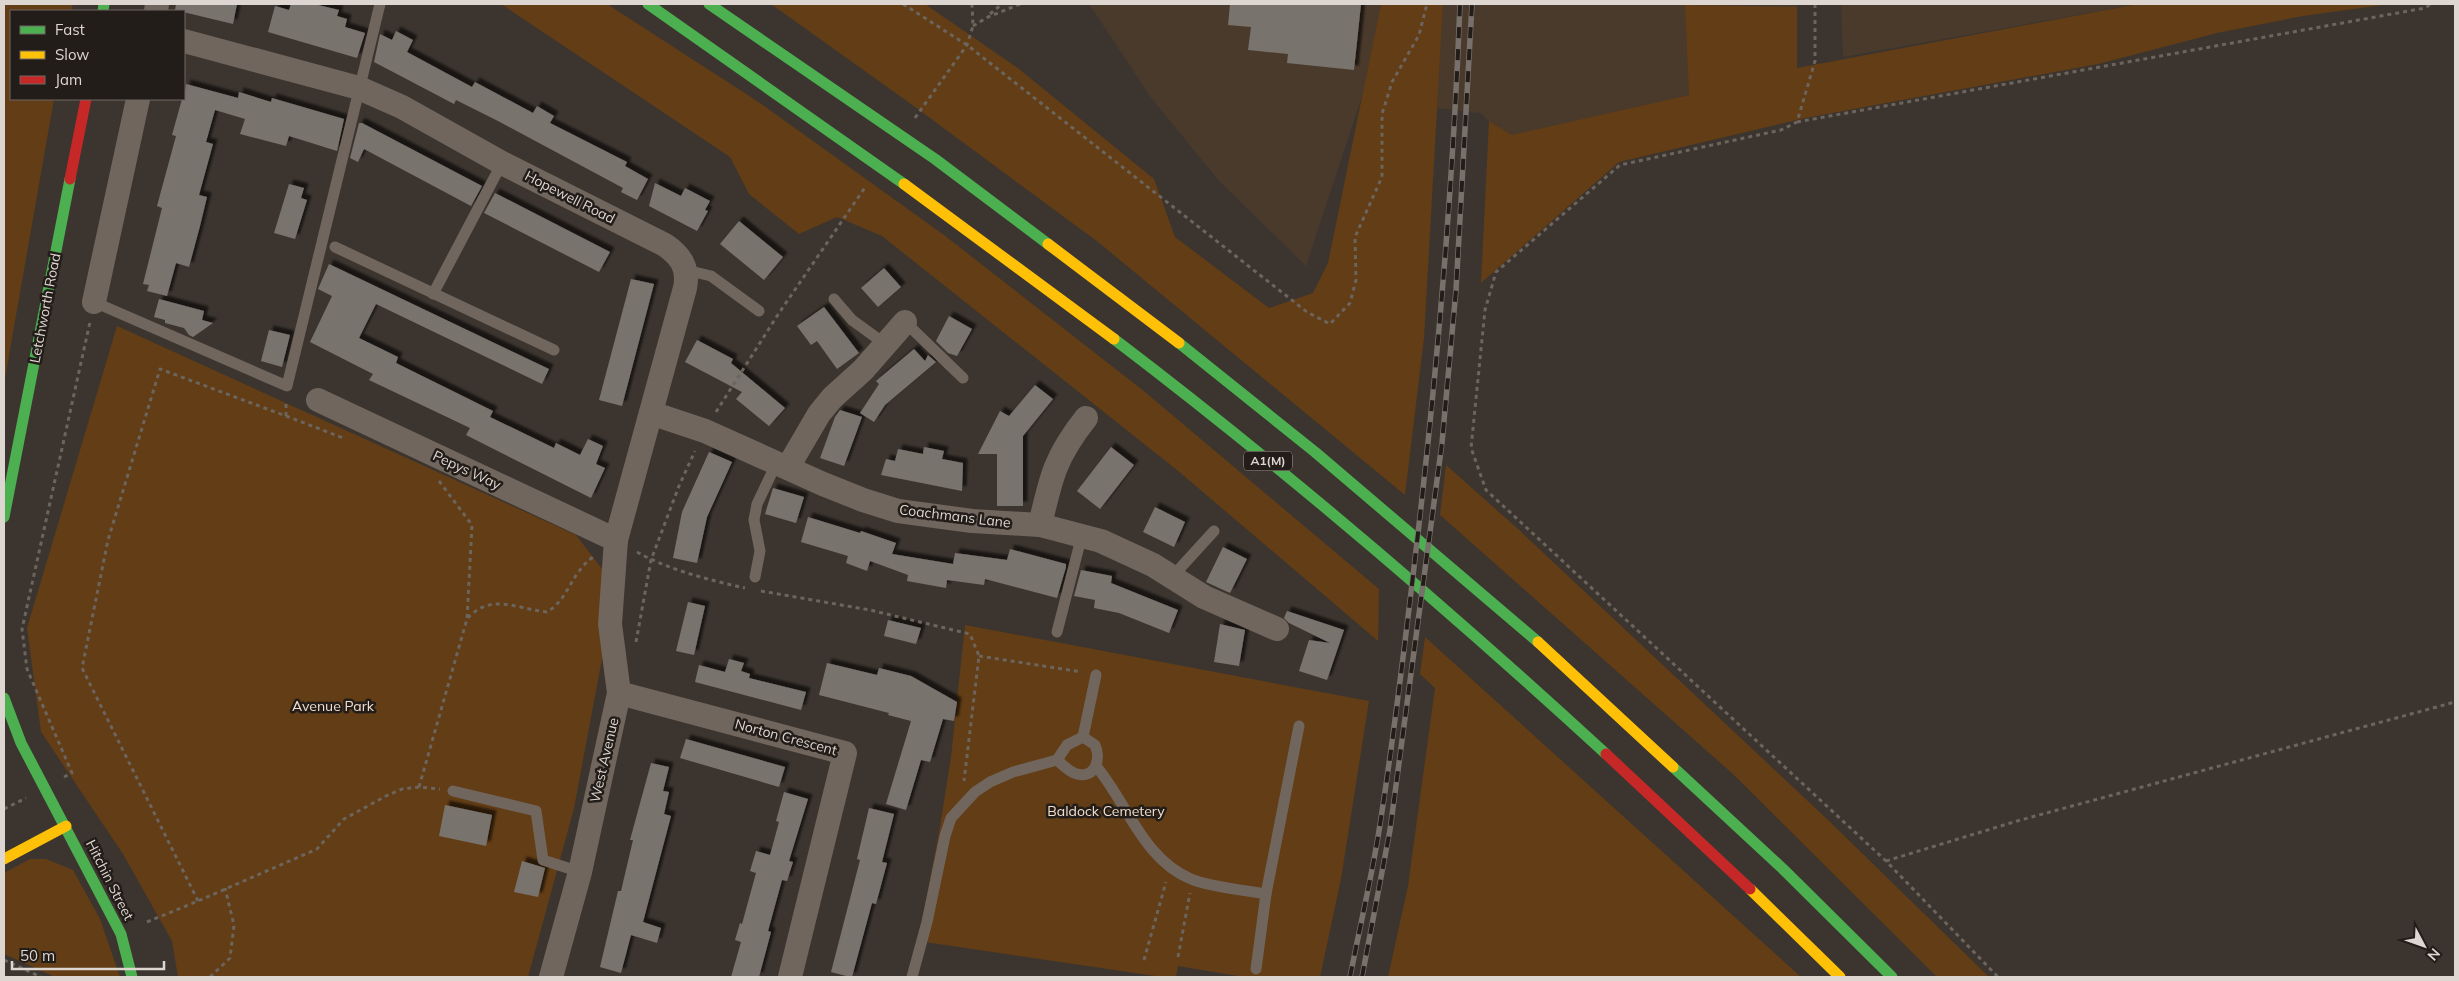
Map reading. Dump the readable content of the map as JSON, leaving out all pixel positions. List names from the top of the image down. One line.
{"streets":{"main road":["Letchworth Road","A1(M)","Hitchin Street"],"street":["Hopewell Road","Pepys Way","Coachmans Lane","Norton Crescent","West Avenue"]},"crossings":[["Pepys Way","West Avenue"],["Norton Crescent","West Avenue"]],"parks":["Avenue Park","Baldock Cemetery"],"legend":["Fast","Slow","Jam"],"scale_bar":"50 m","north":"bottom right"}
